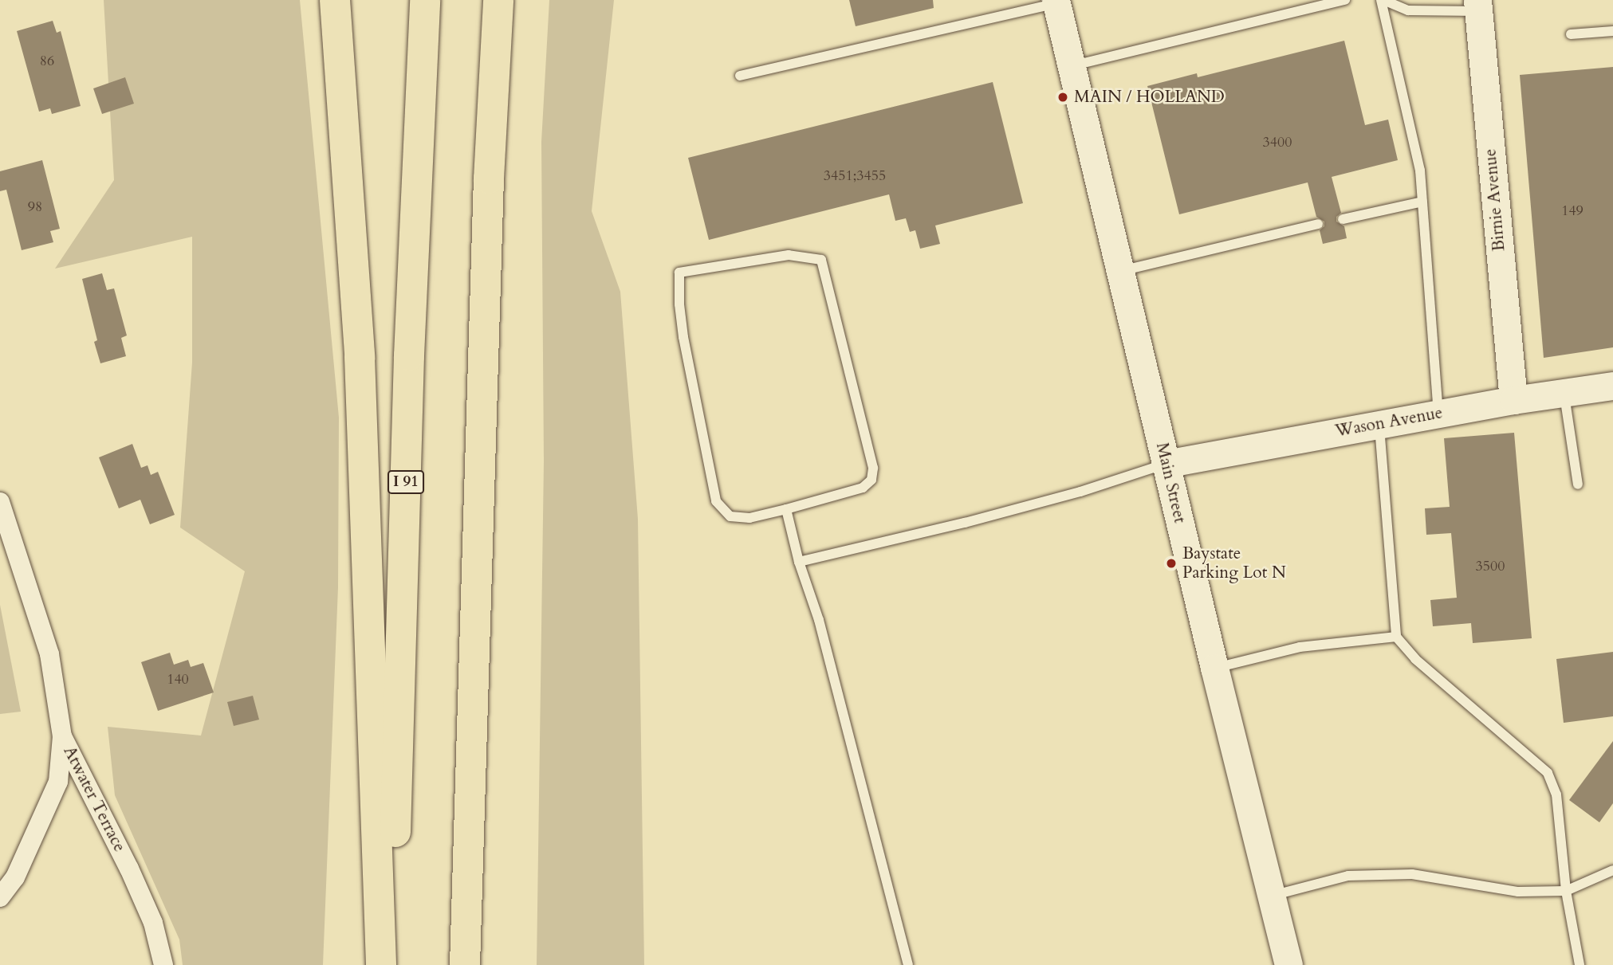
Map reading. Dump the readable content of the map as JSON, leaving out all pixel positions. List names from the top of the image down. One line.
{"streets":{"highway":["I 91"],"main road":["Birnie Avenue","Wason Avenue","Main Street"],"street":["Atwater Terrace"]},"crossings":[["Birnie Avenue","Wason Avenue"],["Wason Avenue","Main Street"]],"places":["MAIN / HOLLAND","Baystate Parking Lot N"],"house_numbers":["86","3400","3451;3455","98","149","3500","140"]}
